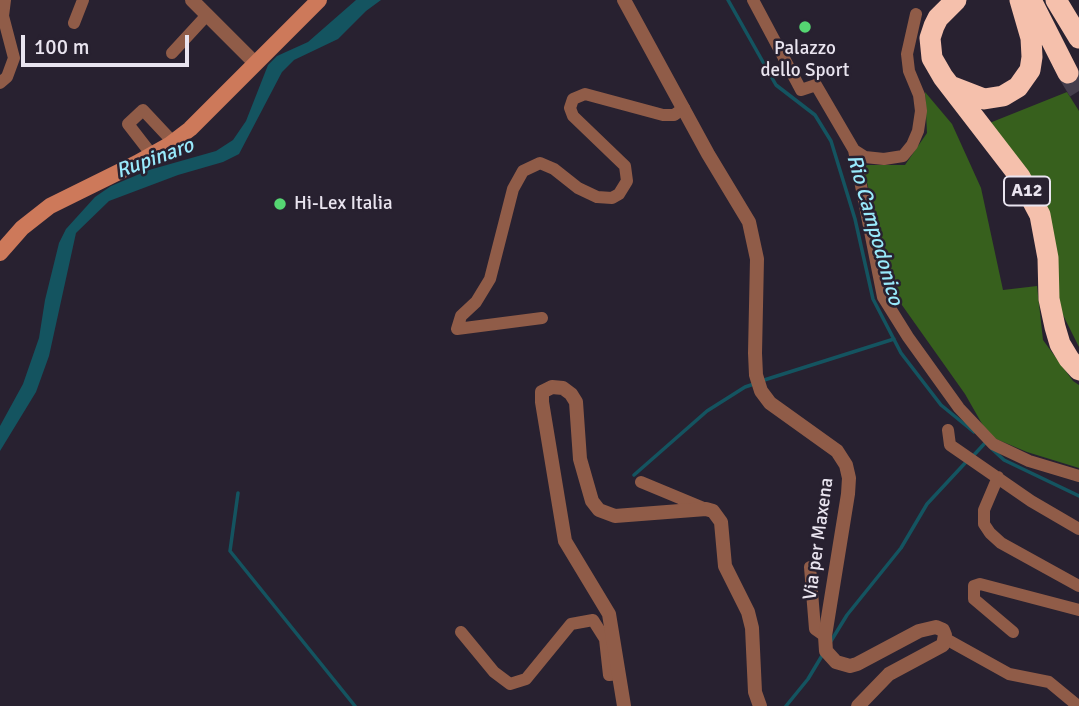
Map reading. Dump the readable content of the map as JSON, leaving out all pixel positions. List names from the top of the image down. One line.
{"streets":{"highway":["A12"],"street":["Via per Maxena"]},"water":["Rupinaro","Rio Campodonico"],"places":["Palazzo dello Sport","Hi-Lex Italia"],"scale_bar":"100 m"}
